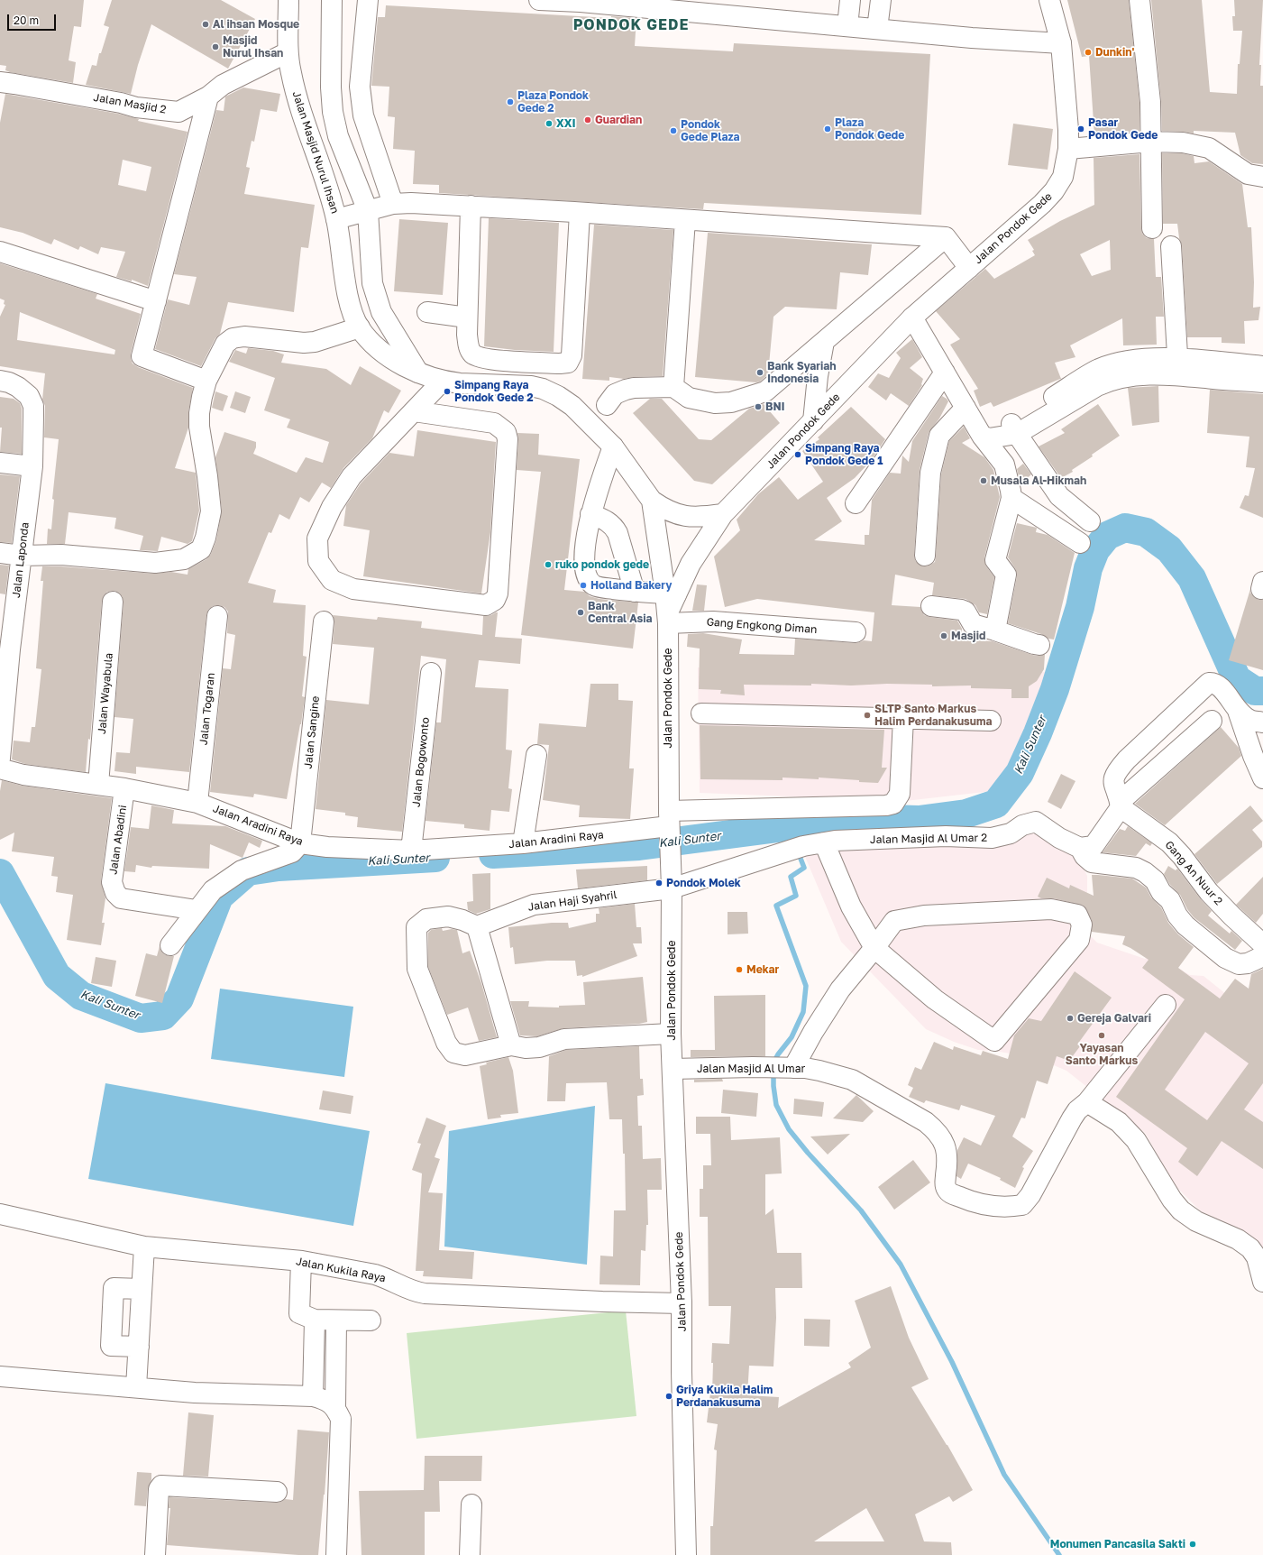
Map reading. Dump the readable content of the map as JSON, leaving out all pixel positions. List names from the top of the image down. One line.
{"streets":{"street":["Jalan Masjid 2","Jalan Masjid Nurul Ihsan","Jalan Pondok Gede","Jalan Laponda","Gang Engkong Diman","Jalan Wayabula","Jalan Togaran","Jalan Sangine","Jalan Bogowonto","Jalan Aradini Raya","Jalan Masjid Al Umar 2","Jalan Abadini","Gang An Nuur 2","Jalan Haji Syahril","Jalan Masjid Al Umar","Jalan Kukila Raya"]},"crossings":[["Jalan Masjid 2","Jalan Masjid Nurul Ihsan"],["Jalan Masjid Nurul Ihsan","Jalan Pondok Gede"],["Jalan Masjid Nurul Ihsan","Gang Engkong Diman"],["Jalan Pondok Gede","Gang Engkong Diman"],["Jalan Pondok Gede","Jalan Aradini Raya"],["Jalan Pondok Gede","Jalan Masjid Al Umar 2"],["Jalan Pondok Gede","Jalan Haji Syahril"],["Jalan Pondok Gede","Jalan Masjid Al Umar"],["Jalan Pondok Gede","Jalan Kukila Raya"],["Jalan Wayabula","Jalan Aradini Raya"],["Jalan Togaran","Jalan Aradini Raya"],["Jalan Sangine","Jalan Aradini Raya"],["Jalan Bogowonto","Jalan Aradini Raya"],["Jalan Aradini Raya","Jalan Abadini"],["Jalan Masjid Al Umar 2","Jalan Haji Syahril"]],"districts":["PONDOK GEDE"],"water":["Kali Sunter"],"places":["Al ihsan Mosque","Masjid Nurul Ihsan","Dunkin'","Plaza Pondok Gede 2","Guardian","XXI","Plaza Pondok Gede","Pasar Pondok Gede","Pondok Gede Plaza","Bank Syariah Indonesia","Simpang Raya Pondok Gede 2","BNI","Simpang Raya Pondok Gede 1","Musala Al-Hikmah","ruko pondok gede","Holland Bakery","Bank Central Asia","Masjid","SLTP Santo Markus Halim Perdanakusuma","Pondok Molek","Mekar","Gereja Galvari","Yayasan Santo Markus","Griya Kukila Halim Perdanakusuma","Monumen Pancasila Sakti"],"scale_bar":"20 m"}
